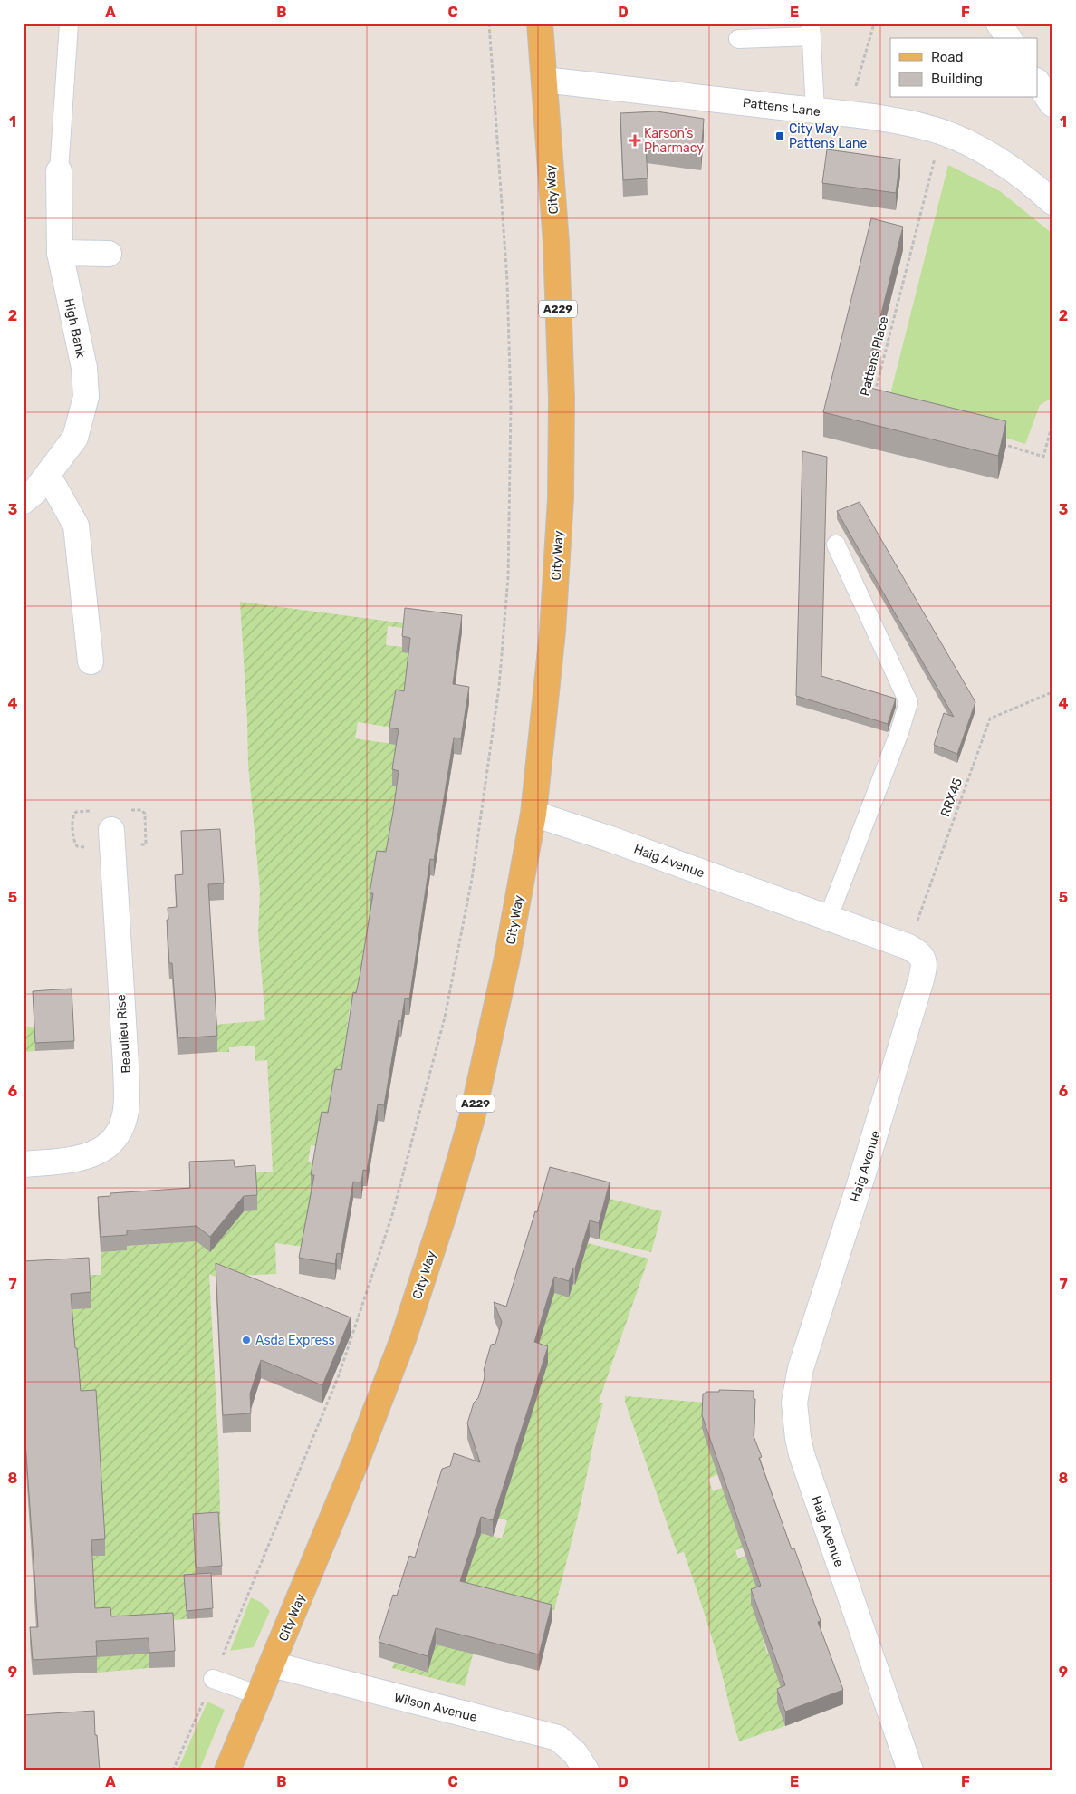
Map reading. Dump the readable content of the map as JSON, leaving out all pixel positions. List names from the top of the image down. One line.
{"streets":{"main road":["City Way","A229"],"street":["Pattens Lane","High Bank","Haig Avenue","Beaulieu Rise","Wilson Avenue"],"path":["Pattens Place","RRX45"]},"crossings":[["Pattens Lane","City Way"],["Pattens Lane","Pattens Place"],["City Way","Haig Avenue"],["City Way","Wilson Avenue"],["RRX45","Haig Avenue"]],"places":{"transit":["City Way Pattens Lane"],"health":["Karson's Pharmacy"],"other":["Asda Express"]},"legend":["Road","Building"],"grid":{"columns":["A","B","C","D","E","F"],"rows":["1","2","3","4","5","6","7","8","9"]}}
